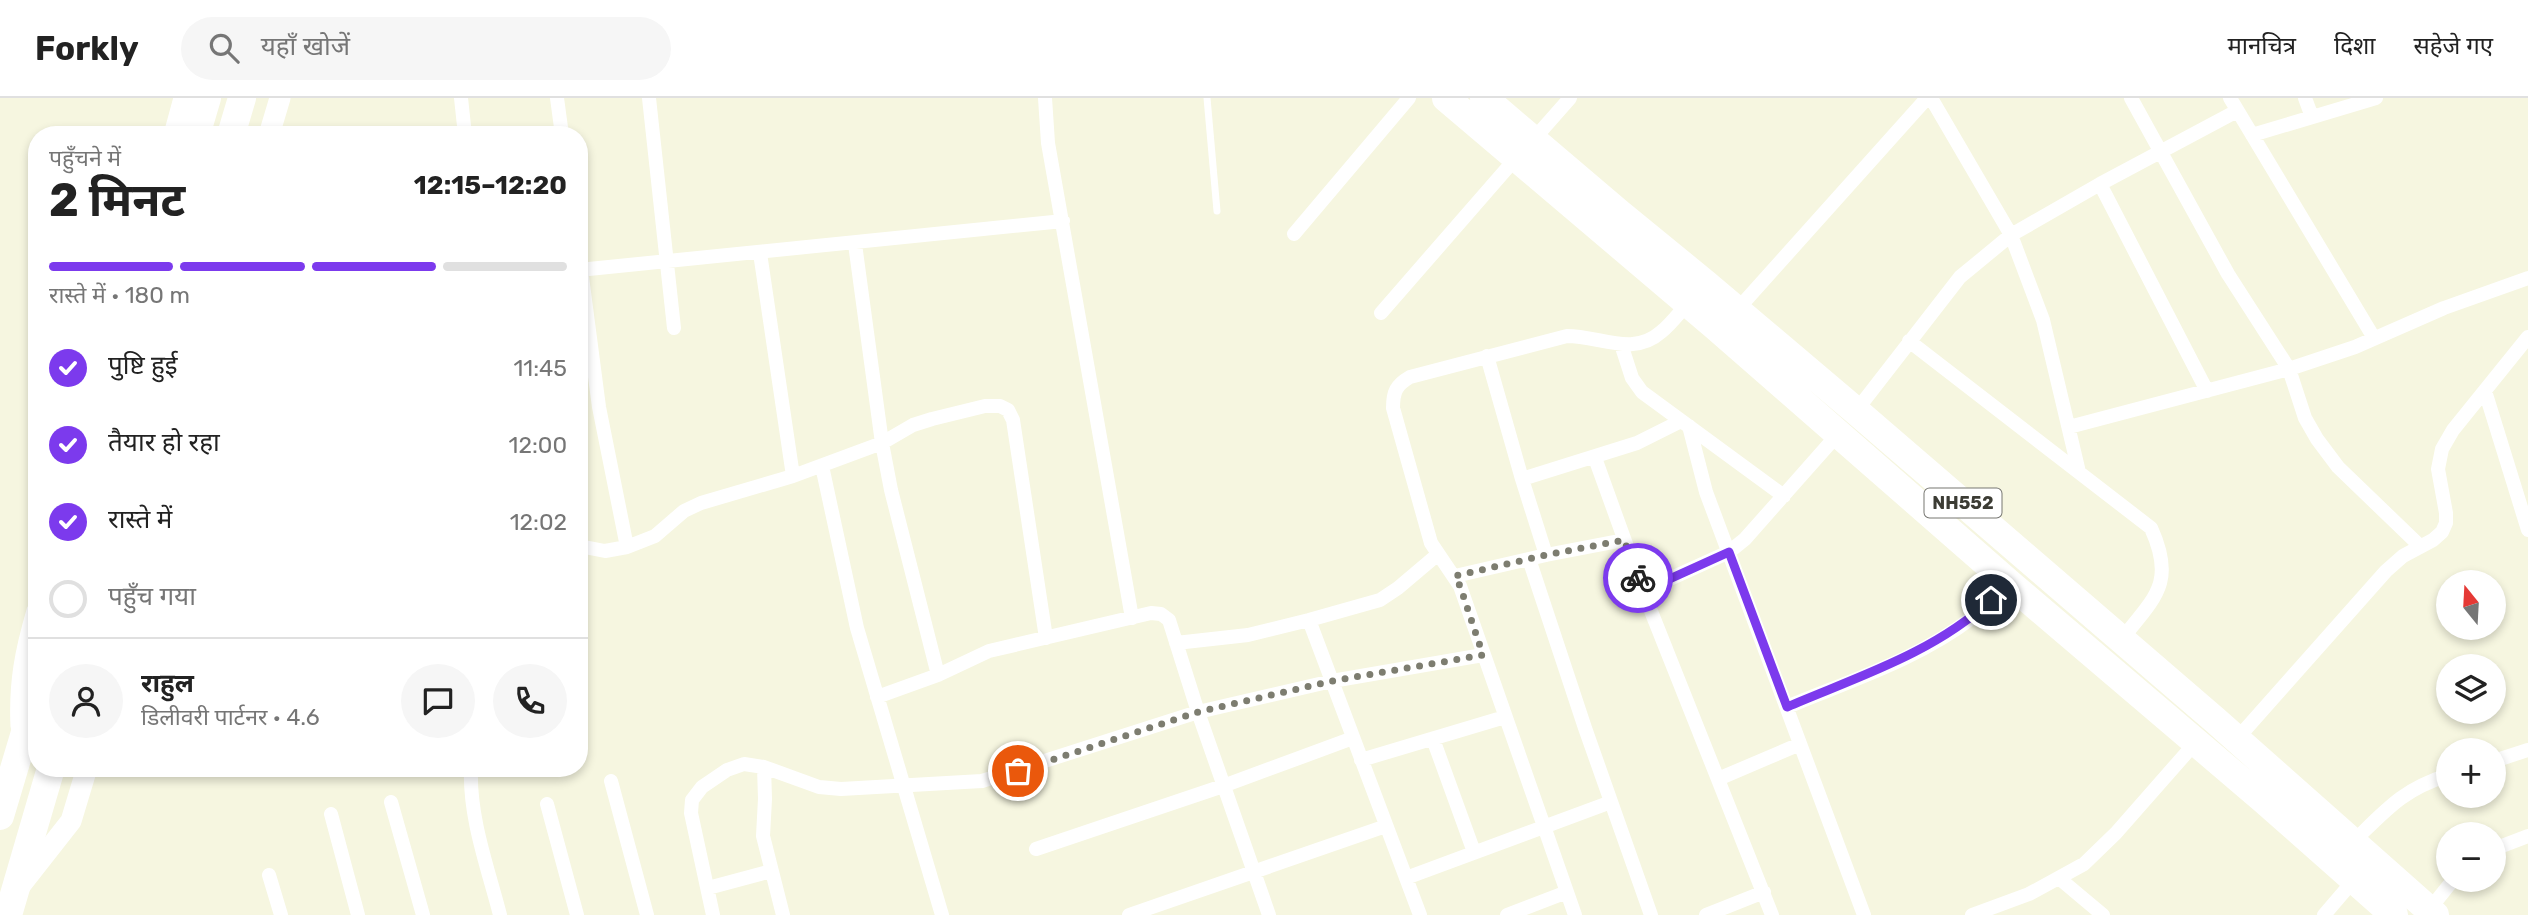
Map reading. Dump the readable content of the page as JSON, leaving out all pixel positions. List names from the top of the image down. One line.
{"streets":{"highway":["NH552"]},"north":"top","page":{"header":"Forkly","search":"यहाँ खोजें","nav":["मानचित्र","दिशा","सहेजे गए"],"heading":["2 मिनट","पहुँचने में","12:15–12:20"],"panel":["राहुल","डिलीवरी पार्टनर · 4.6"],"bar":"रास्ते में · 180 m","list":[["पुष्टि हुई","11:45"],["तैयार हो रहा","12:00"],["रास्ते में","12:02"],"पहुँच गया"],"map_buttons":["+","−"]}}
